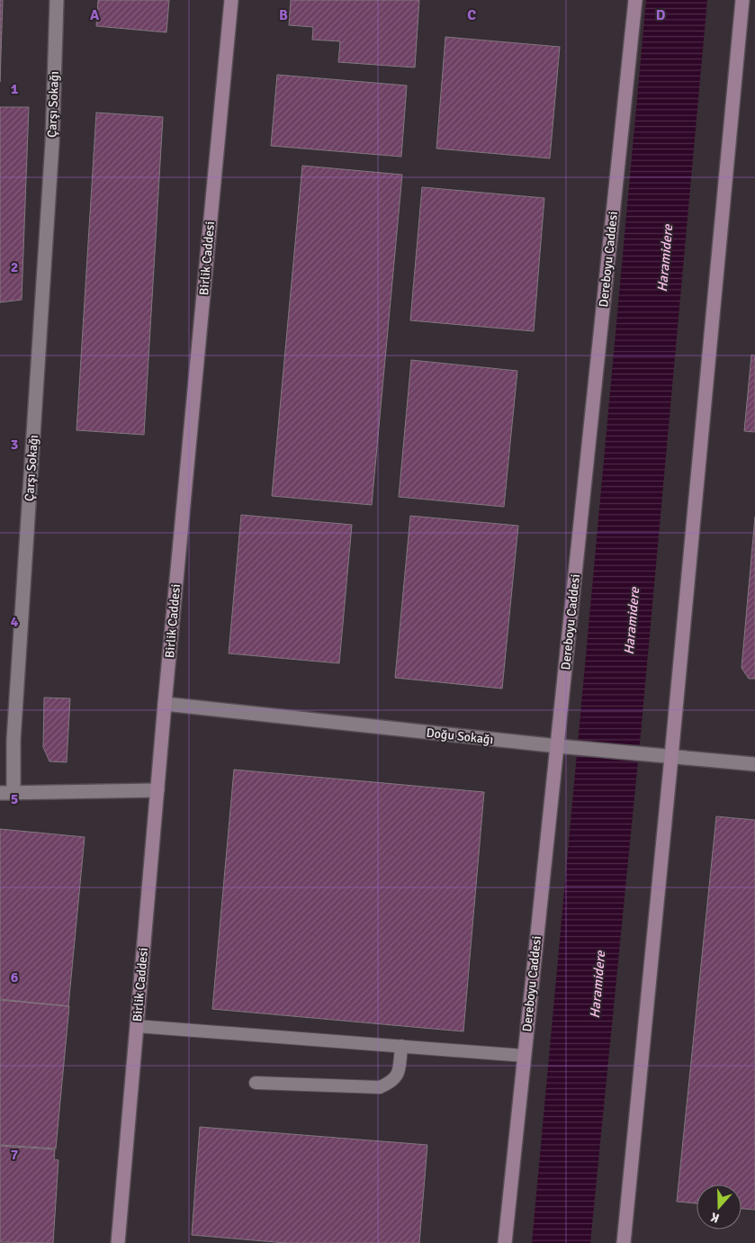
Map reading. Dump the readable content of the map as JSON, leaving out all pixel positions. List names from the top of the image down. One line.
{"streets":{"street":["Çarşı Sokağı","Birlik Caddesi","Dereboyu Caddesi","Doğu Sokağı"]},"crossings":[["Çarşı Sokağı","Birlik Caddesi"],["Birlik Caddesi","Doğu Sokağı"],["Dereboyu Caddesi","Doğu Sokağı"]],"water":["Haramidere"],"north":"bottom","grid":{"columns":["A","B","C","D"],"rows":["1","2","3","4","5","6","7"]}}
